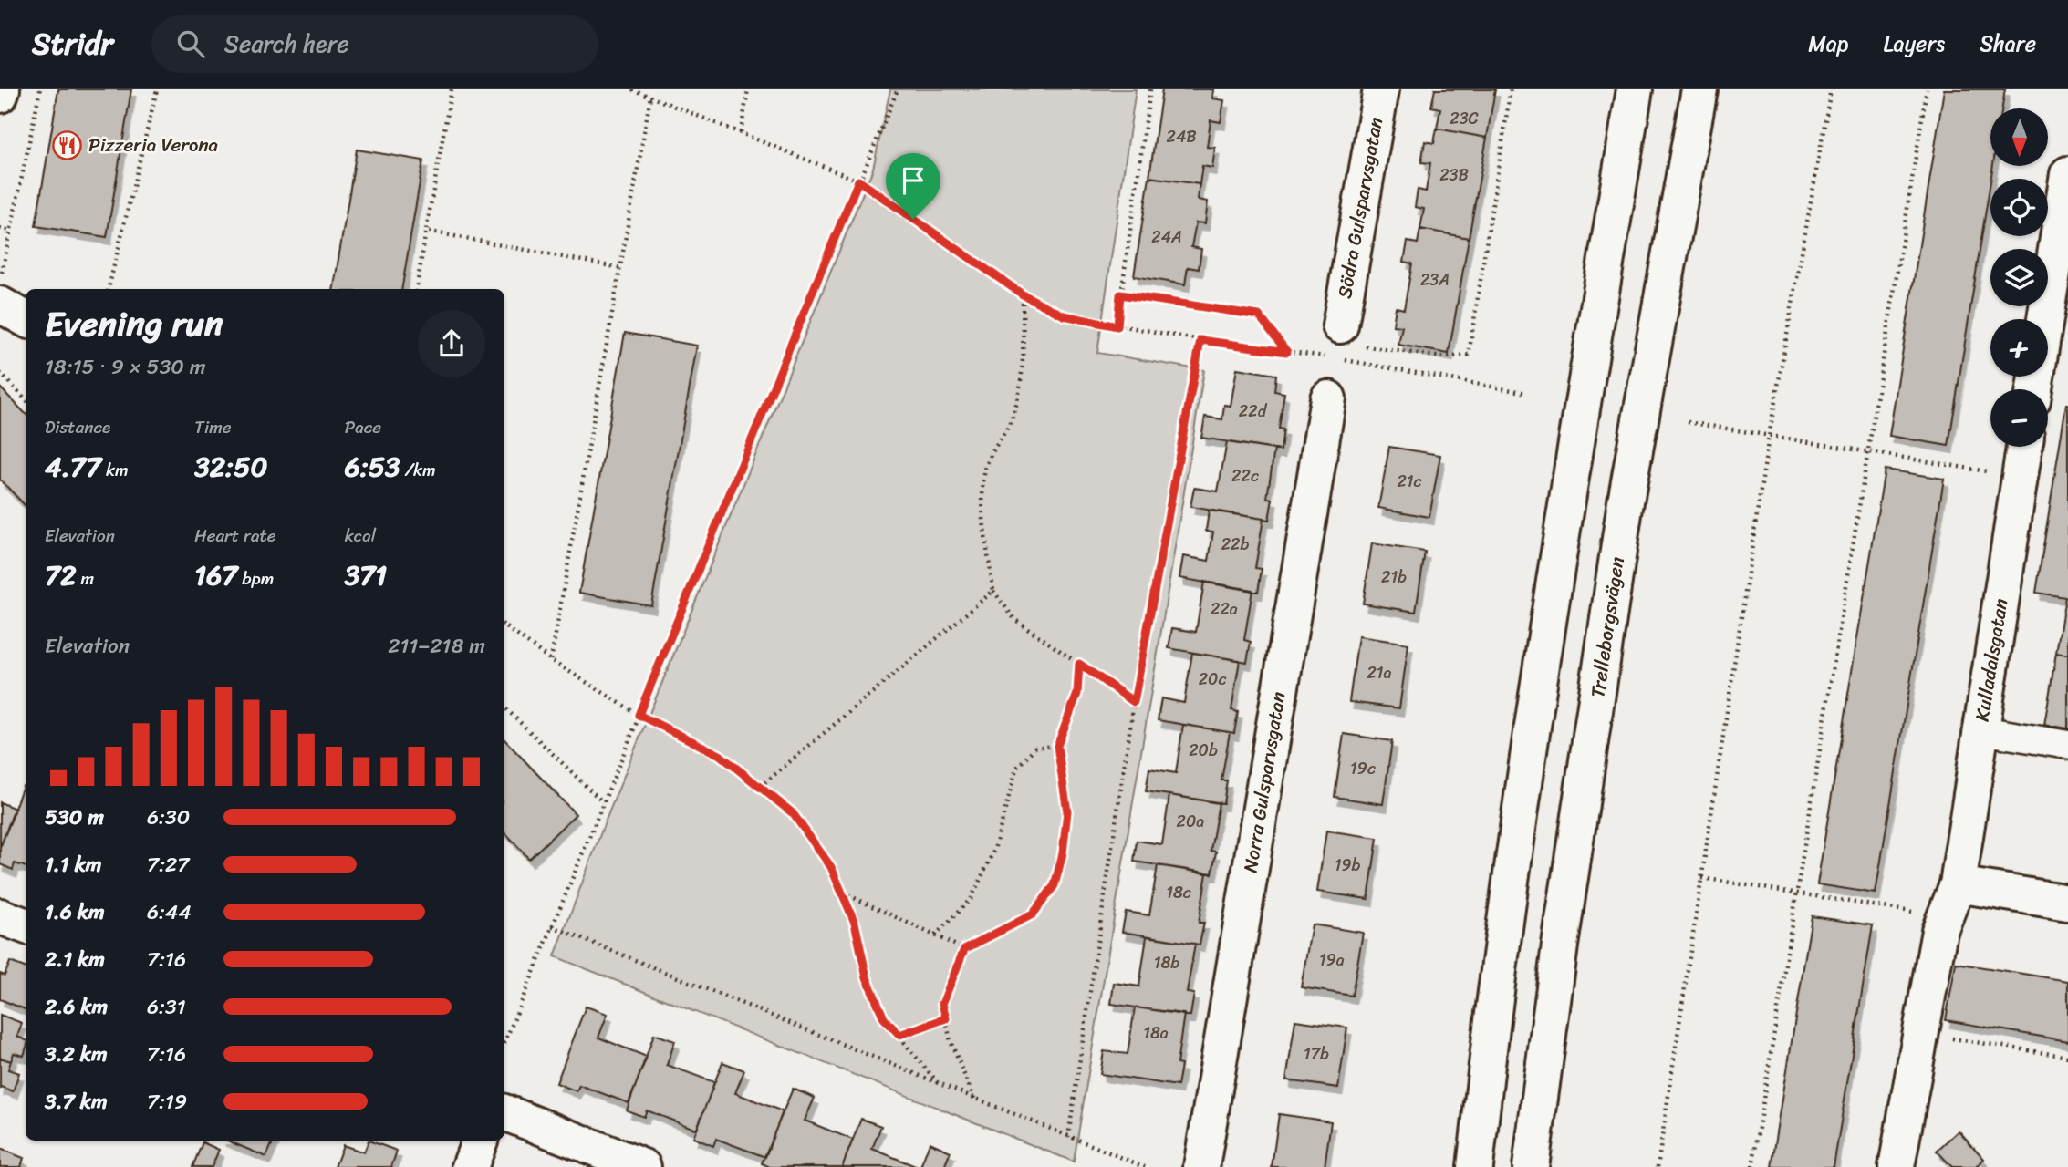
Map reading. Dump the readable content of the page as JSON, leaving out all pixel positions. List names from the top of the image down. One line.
{"streets":{"main road":["Södra Gulsparvsgatan","Trelleborgsvägen","Kulladalsgatan","Norra Gulsparvsgatan"]},"places":{"restaurant":["Pizzeria Verona"]},"house_numbers":["23C","24B","23B","24A","23A","22d","22c","21c","22b","21b","22a","21a","20c","20b","19c","20a","19b","18c","19a","18b","18a","17b"],"north":"bottom","page":{"header":"Stridr","search":"Search here","nav":["Map","Layers","Share"],"map_buttons":["+","−"],"heading":["Evening run","18:15 · 9 × 530 m"],"stats":[["Distance","4.77 km"],["Time","32:50"],["Pace","6:53 /km"],["Elevation","72 m"],["Heart rate","167 bpm"],["kcal","371"]],"chart":["Elevation","211–218 m"],"list":[{"name":"530 m","note":"6:30"},{"name":"1.1 km","note":"7:27"},{"name":"1.6 km","note":"6:44"},{"name":"2.1 km","note":"7:16"},{"name":"2.6 km","note":"6:31"},{"name":"3.2 km","note":"7:16"},{"name":"3.7 km","note":"7:19"}]}}
